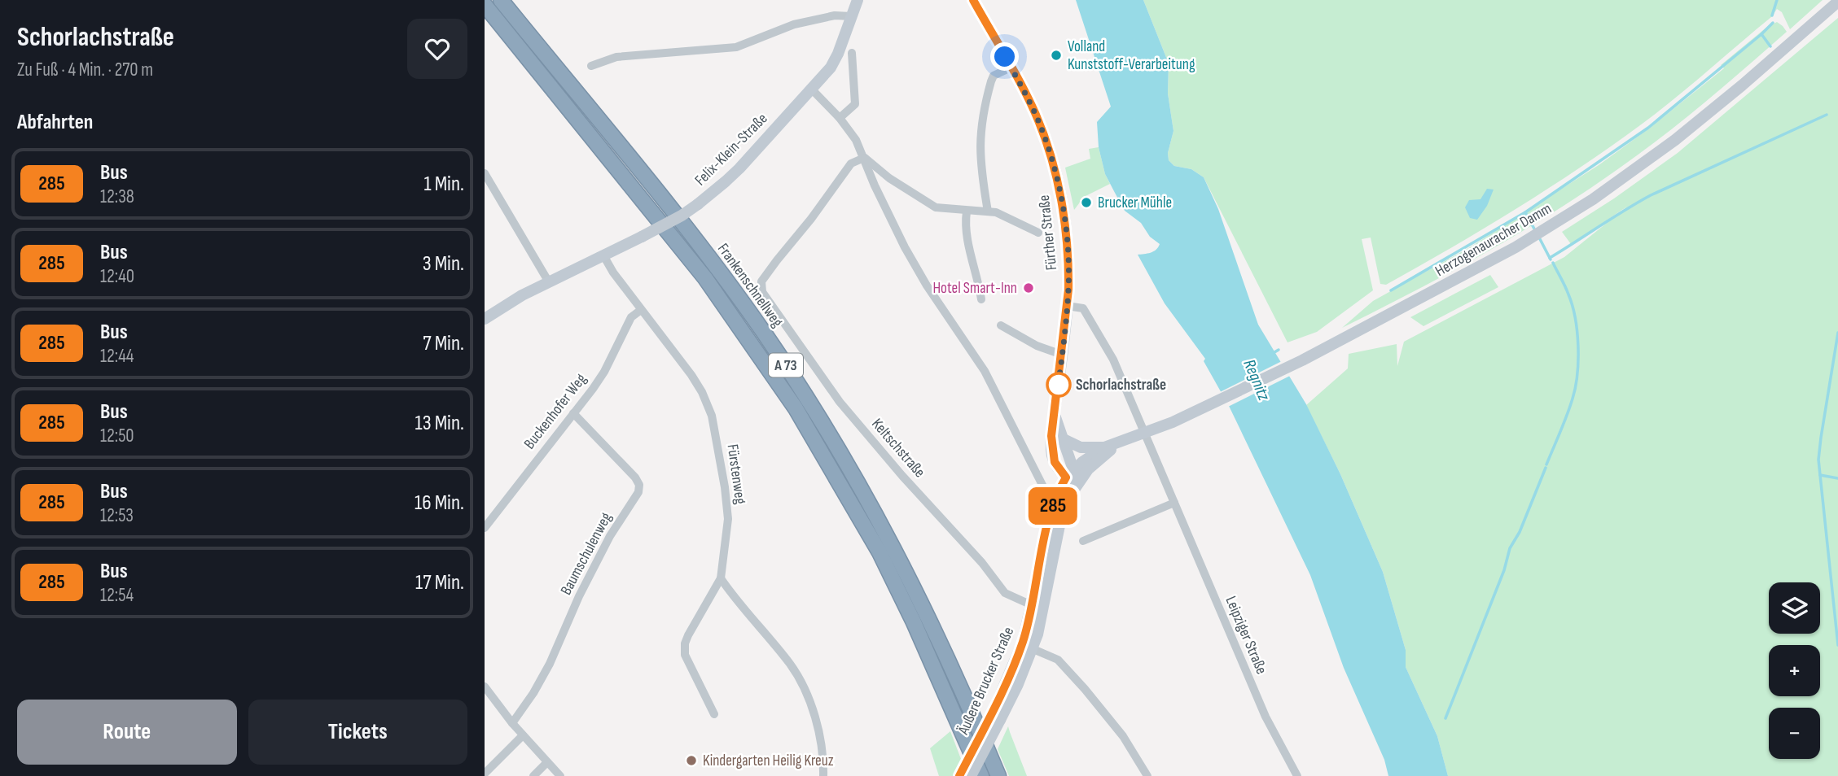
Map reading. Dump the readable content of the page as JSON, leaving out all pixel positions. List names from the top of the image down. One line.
{"streets":{"highway":["Frankenschnellweg","A 73"],"main road":["Felix-Klein-Straße","Fürther Straße","Herzogenauracher Damm","Äußere Brucker Straße"],"street":["Buckenhofer Weg","Keltschstraße","Fürstenweg","Baumschulenweg","Leipziger Straße"]},"crossings":[["Felix-Klein-Straße","Fürstenweg"],["Fürther Straße","Leipziger Straße"],["Fürther Straße","Äußere Brucker Straße"],["Herzogenauracher Damm","Leipziger Straße"],["Herzogenauracher Damm","Äußere Brucker Straße"],["Buckenhofer Weg","Fürstenweg"],["Buckenhofer Weg","Baumschulenweg"],["Keltschstraße","Äußere Brucker Straße"]],"water":["Regnitz"],"places":["Volland Kunststoff-Verarbeitung","Brucker Mühle","Hotel Smart-Inn","Schorlachstraße","Kindergarten Heilig Kreuz"],"lines":["bus line 285"],"page":{"heading":[["Schorlachstraße","Zu Fuß · 4 Min. · 270 m"],"Abfahrten"],"on_map":"285","list":[{"mark":"285","name":"Bus","note":"12:38","value":"1 Min."},{"mark":"285","name":"Bus","note":"12:40","value":"3 Min."},{"mark":"285","name":"Bus","note":"12:44","value":"7 Min."},{"mark":"285","name":"Bus","note":"12:50","value":"13 Min."},{"mark":"285","name":"Bus","note":"12:53","value":"16 Min."},{"mark":"285","name":"Bus","note":"12:54","value":"17 Min."}],"map_buttons":["+","−"],"buttons":["Route","Tickets"]}}
